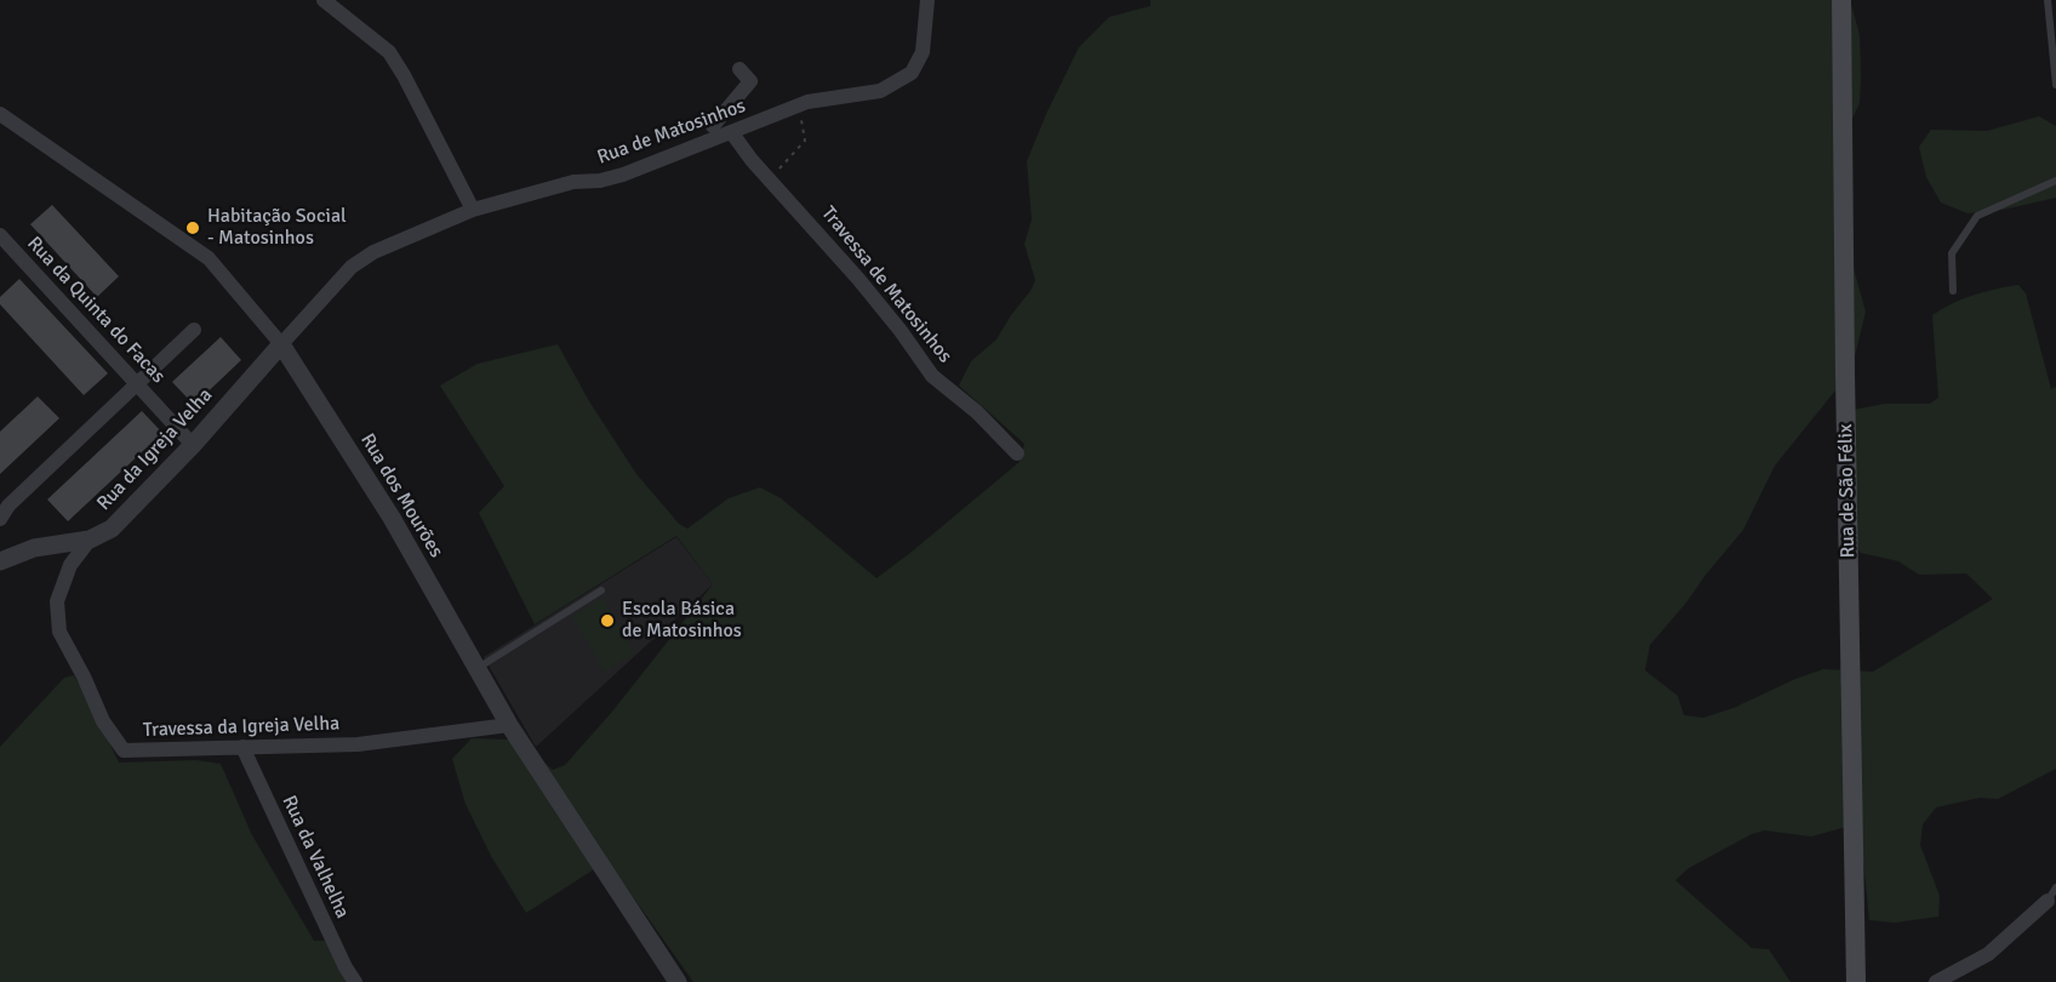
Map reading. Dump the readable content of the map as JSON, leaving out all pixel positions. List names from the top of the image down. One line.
{"streets":{"main road":["Rua de São Félix"],"street":["Rua de Matosinhos","Travessa de Matosinhos","Rua da Quinta do Facas","Rua da Igreja Velha","Rua dos Mourões","Travessa da Igreja Velha","Rua da Valhelha"]},"crossings":[["Rua de Matosinhos","Travessa de Matosinhos"],["Rua de Matosinhos","Rua da Igreja Velha"],["Rua de Matosinhos","Rua dos Mourões"],["Rua da Quinta do Facas","Rua da Igreja Velha"],["Rua da Igreja Velha","Rua dos Mourões"],["Rua da Igreja Velha","Travessa da Igreja Velha"],["Rua dos Mourões","Travessa da Igreja Velha"],["Travessa da Igreja Velha","Rua da Valhelha"]],"places":["Habitação Social - Matosinhos","Escola Básica de Matosinhos"]}
